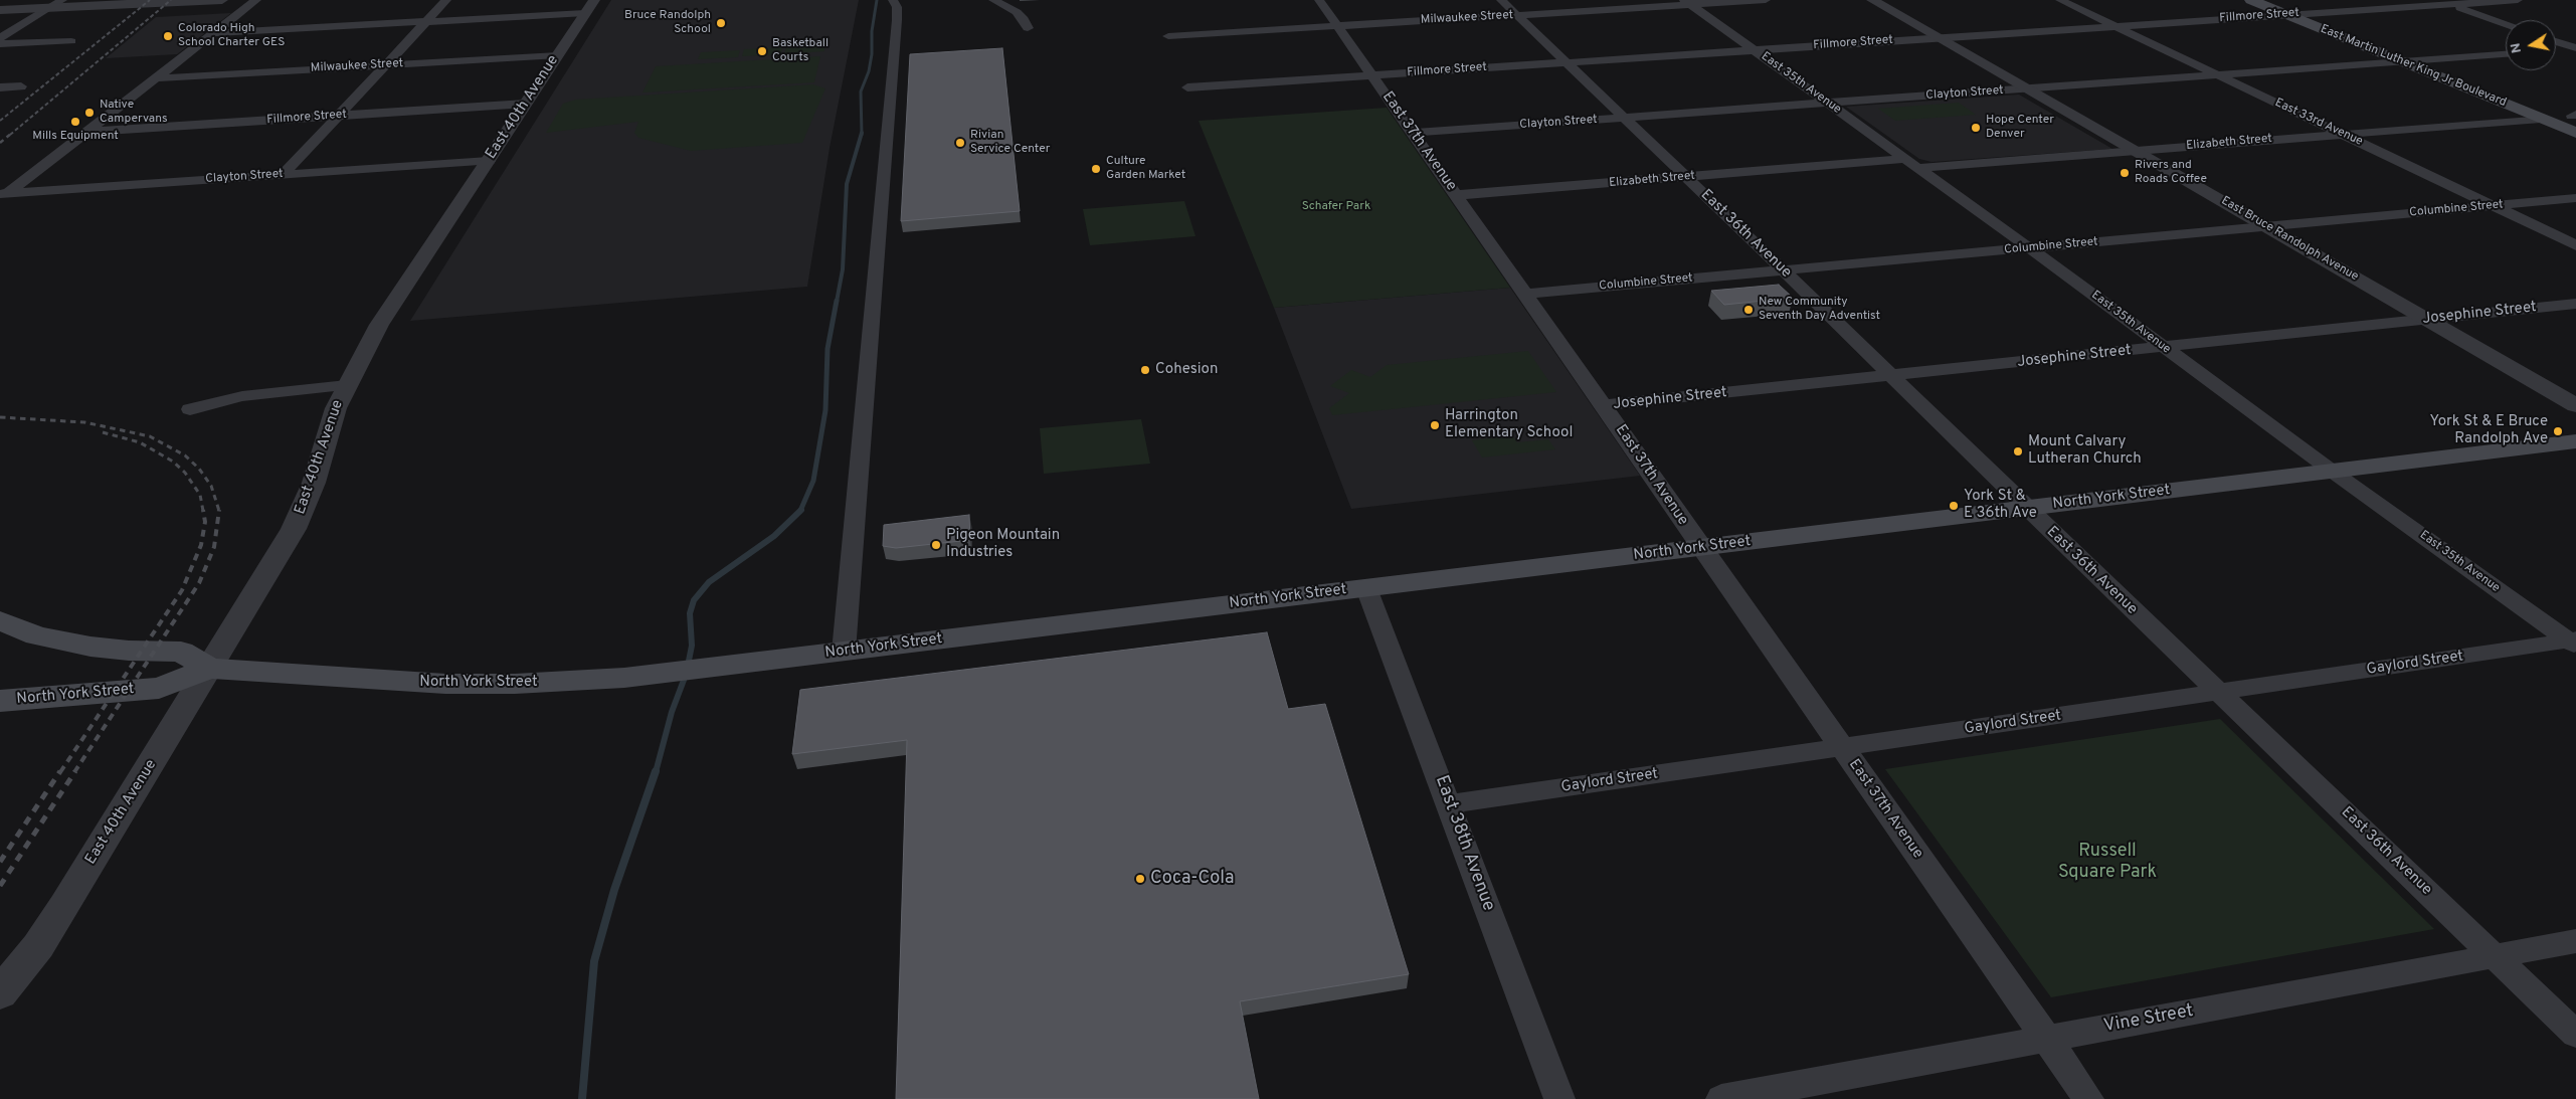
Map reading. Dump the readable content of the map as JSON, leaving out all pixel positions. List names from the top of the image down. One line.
{"streets":{"main road":["East Martin Luther King Jr Boulevard","North York Street"],"street":["Fillmore Street","Milwaukee Street","East 35th Avenue","Clayton Street","East 40th Avenue","East 33rd Avenue","East 37th Avenue","Elizabeth Street","Columbine Street","East 36th Avenue","East Bruce Randolph Avenue","Josephine Street","Gaylord Street","East 38th Avenue","Vine Street"]},"crossings":[["Fillmore Street","East Martin Luther King Jr Boulevard"],["Fillmore Street","East 35th Avenue"],["Fillmore Street","East 40th Avenue"],["Fillmore Street","East 33rd Avenue"],["Fillmore Street","East 37th Avenue"],["Fillmore Street","East 36th Avenue"],["Fillmore Street","East Bruce Randolph Avenue"],["Milwaukee Street","East 35th Avenue"],["Milwaukee Street","East 40th Avenue"],["Milwaukee Street","East 37th Avenue"],["Milwaukee Street","East 36th Avenue"],["East Martin Luther King Jr Boulevard","Clayton Street"],["East Martin Luther King Jr Boulevard","Elizabeth Street"],["East 35th Avenue","Clayton Street"],["East 35th Avenue","Elizabeth Street"],["East 35th Avenue","Columbine Street"],["East 35th Avenue","Josephine Street"],["East 35th Avenue","North York Street"],["East 35th Avenue","Gaylord Street"],["Clayton Street","East 40th Avenue"],["Clayton Street","East 33rd Avenue"],["Clayton Street","East 37th Avenue"],["Clayton Street","East 36th Avenue"],["Clayton Street","East Bruce Randolph Avenue"],["East 40th Avenue","North York Street"],["East 33rd Avenue","Elizabeth Street"],["East 33rd Avenue","Columbine Street"],["East 37th Avenue","Elizabeth Street"],["East 37th Avenue","Columbine Street"],["East 37th Avenue","Josephine Street"],["East 37th Avenue","North York Street"],["East 37th Avenue","Gaylord Street"],["East 37th Avenue","Vine Street"],["Elizabeth Street","East 36th Avenue"],["Elizabeth Street","East Bruce Randolph Avenue"],["Columbine Street","East 36th Avenue"],["Columbine Street","East Bruce Randolph Avenue"],["East 36th Avenue","Josephine Street"],["East 36th Avenue","North York Street"],["East 36th Avenue","Gaylord Street"],["East 36th Avenue","Vine Street"],["East Bruce Randolph Avenue","Josephine Street"],["North York Street","East 38th Avenue"],["Gaylord Street","East 38th Avenue"]],"parks":["Schafer Park","Russell Square Park"],"places":["Bruce Randolph School","Colorado High School Charter GES","Basketball Courts","Native Campervans","Mills Equipment","Hope Center Denver","Rivian Service Center","Culture Garden Market","Rivers and Roads Coffee","New Community Seventh Day Adventist","Cohesion","Harrington Elementary School","York St & E Bruce Randolph Ave","Mount Calvary Lutheran Church","York St & E 36th Ave","Pigeon Mountain Industries","Coca-Cola"],"north":"left"}
